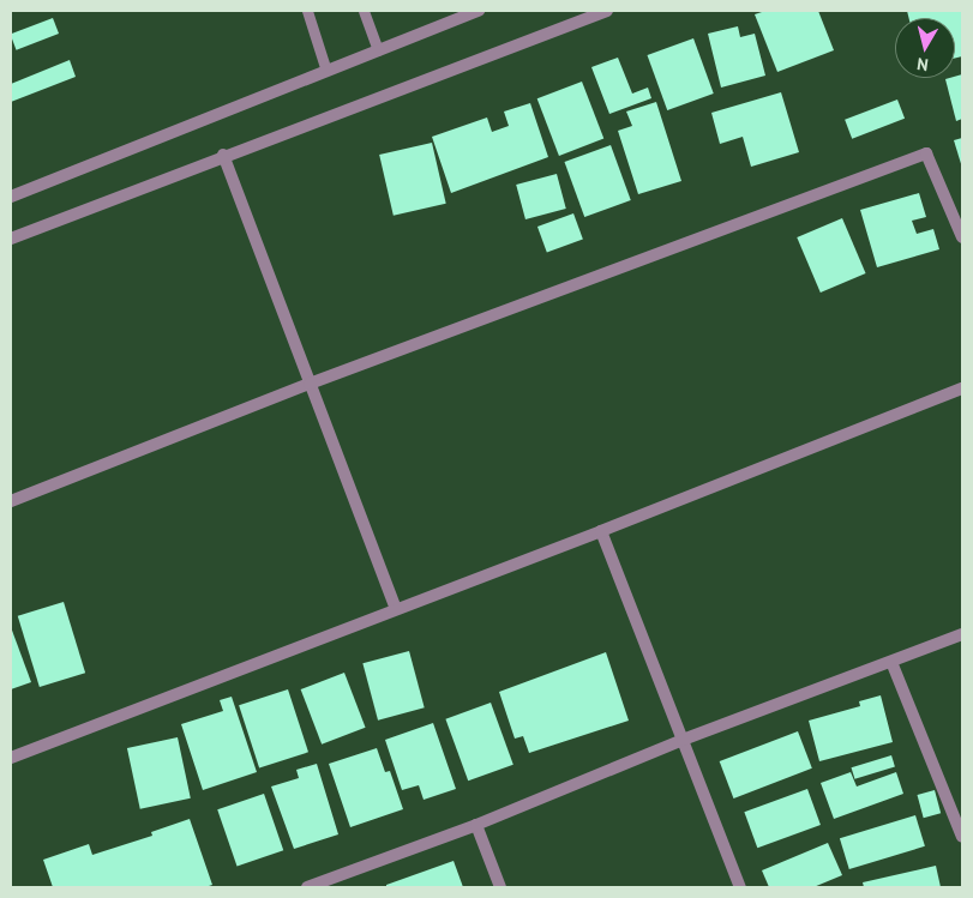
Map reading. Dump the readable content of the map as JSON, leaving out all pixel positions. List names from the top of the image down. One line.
{"north":"bottom"}
